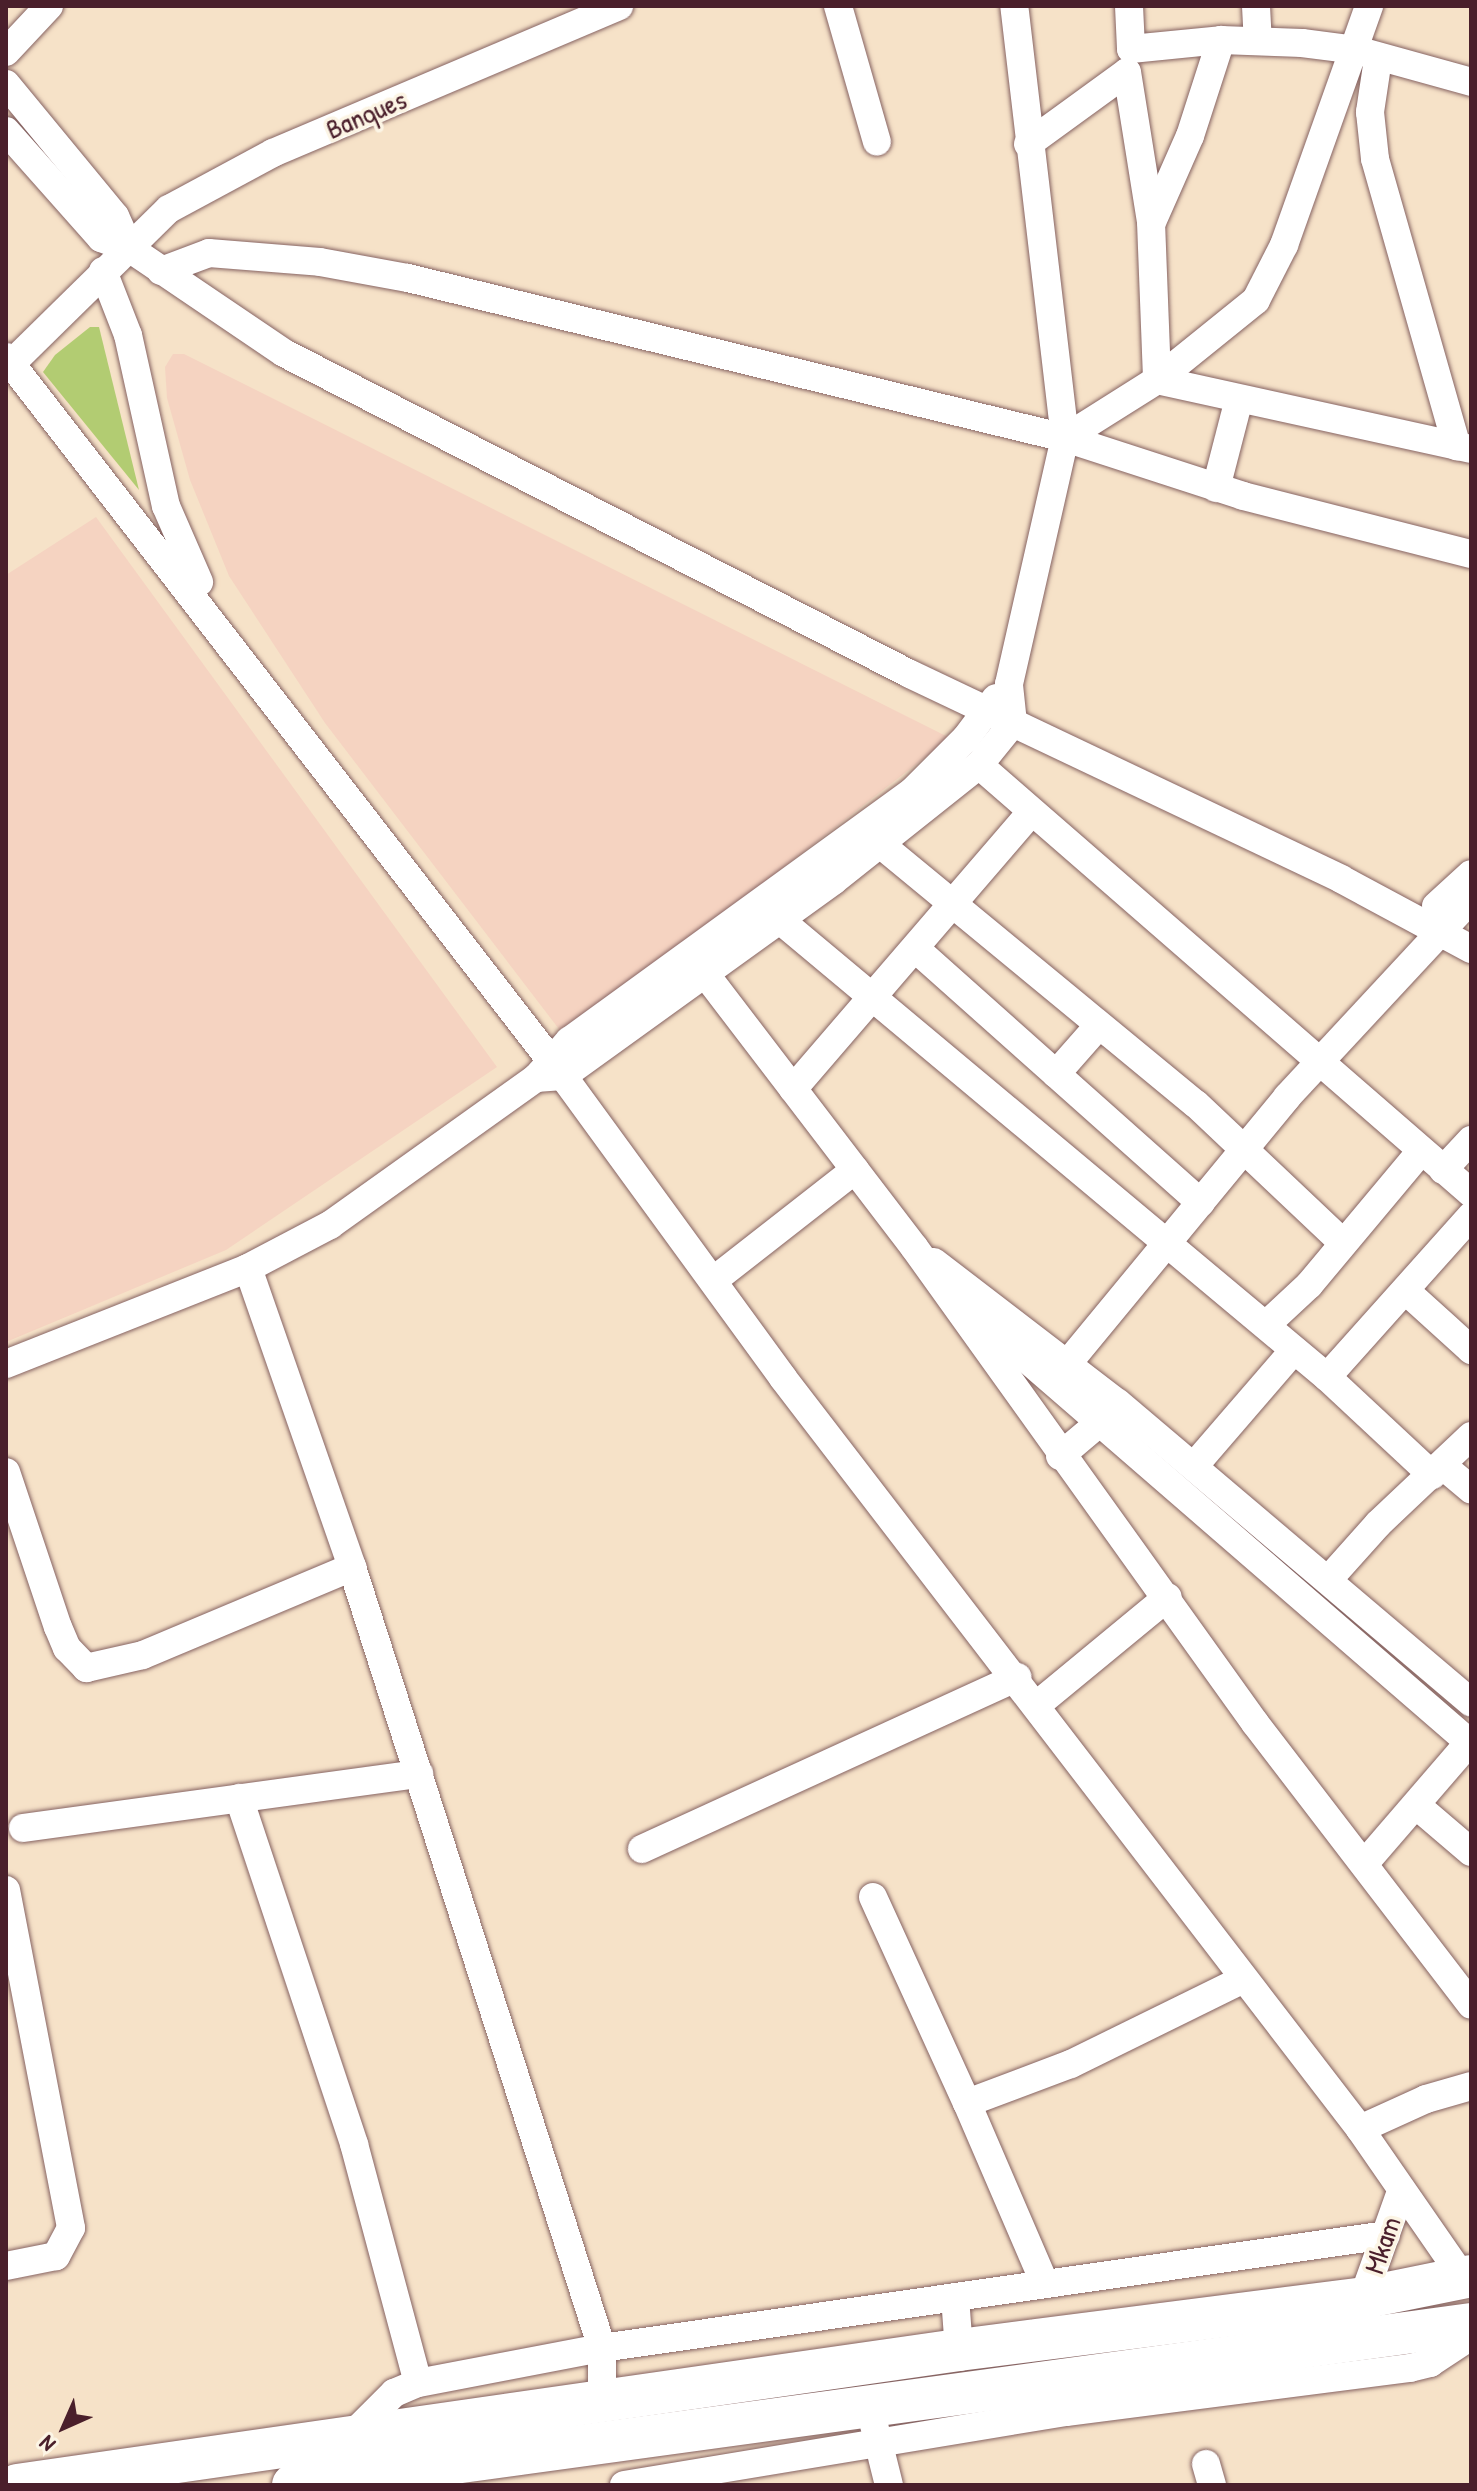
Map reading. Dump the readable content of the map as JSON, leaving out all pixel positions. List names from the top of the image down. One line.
{"streets":{"street":["Banques","Mkam"]},"north":"bottom left"}
